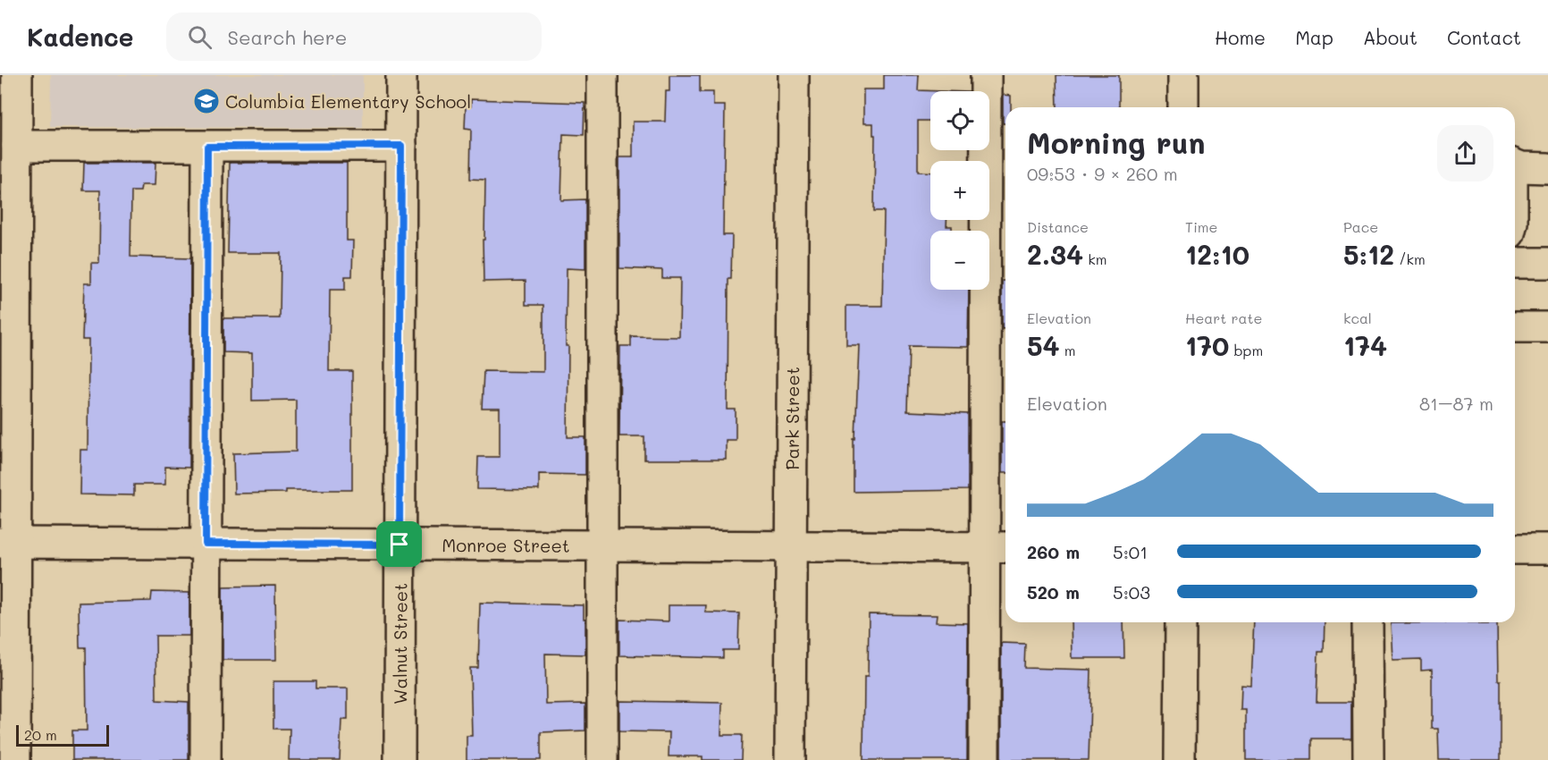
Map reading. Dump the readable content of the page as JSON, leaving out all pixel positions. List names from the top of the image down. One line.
{"streets":{"street":["Park Street","Monroe Street","Walnut Street"]},"crossings":[["Park Street","Monroe Street"],["Monroe Street","Walnut Street"]],"places":{"school or university":["Columbia Elementary School"]},"scale_bar":"20 m","page":{"header":"Kadence","search":"Search here","nav":["Home","Map","About","Contact"],"map_buttons":["+","−"],"heading":["Morning run","09:53 · 9 × 260 m"],"stats":[["Distance","2.34 km"],["Time","12:10"],["Pace","5:12 /km"],["Elevation","54 m"],["Heart rate","170 bpm"],["kcal","174"]],"chart":["Elevation","81–87 m"],"list":[{"name":"260 m","note":"5:01"},{"name":"520 m","note":"5:03"}],"scale":"20 m"}}
